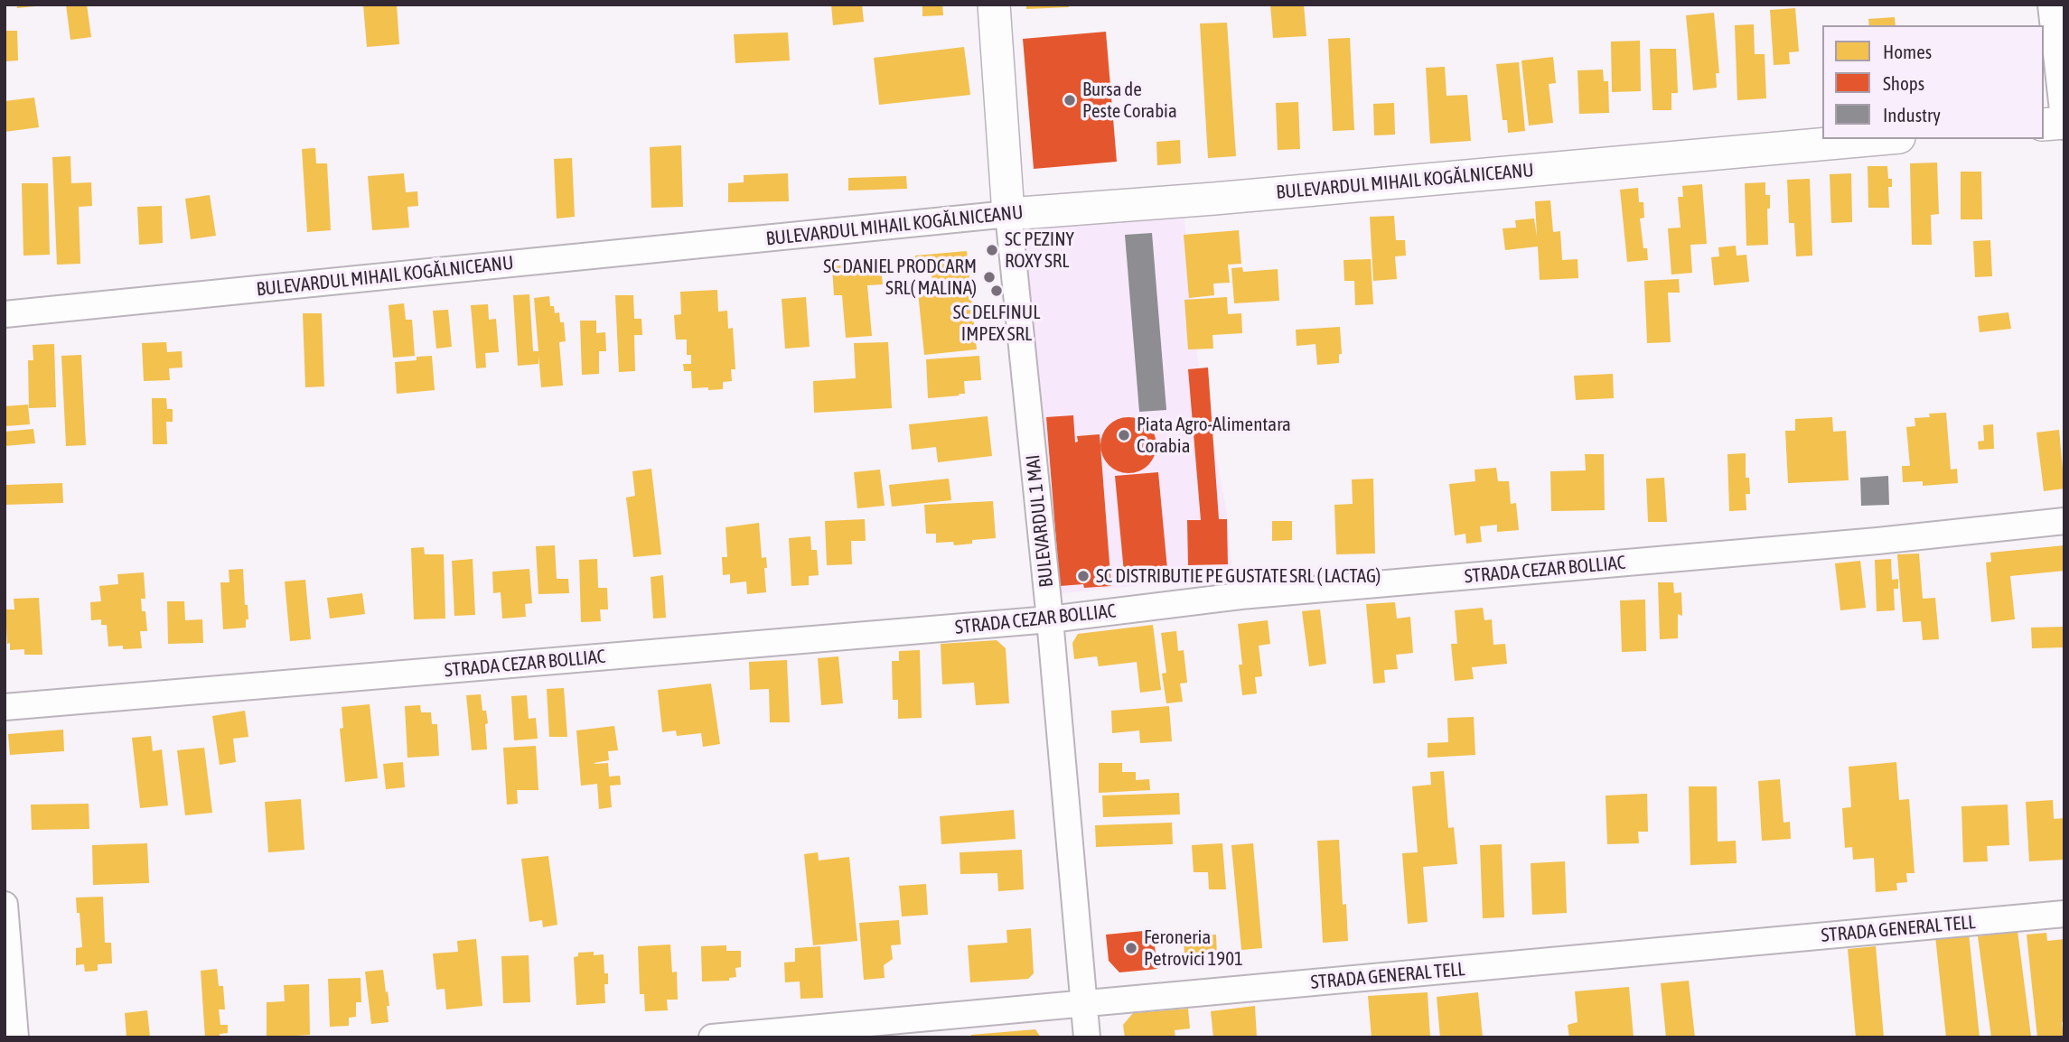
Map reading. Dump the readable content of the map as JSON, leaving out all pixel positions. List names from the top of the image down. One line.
{"streets":{"main road":["BULEVARDUL MIHAIL KOGĂLNICEANU","BULEVARDUL 1 MAI"],"street":["STRADA CEZAR BOLLIAC","STRADA GENERAL TELL"]},"crossings":[["BULEVARDUL MIHAIL KOGĂLNICEANU","BULEVARDUL 1 MAI"],["BULEVARDUL 1 MAI","STRADA CEZAR BOLLIAC"],["BULEVARDUL 1 MAI","STRADA GENERAL TELL"]],"places":["Bursa de Peste Corabia","SC PEZINY ROXY SRL","SC DANIEL PRODCARM SRL( MALINA)","SC DELFINUL IMPEX SRL","Piata Agro-Alimentara Corabia","SC DISTRIBUTIE PE GUSTATE SRL ( LACTAG)","Feroneria Petrovici 1901"],"legend":["Homes","Shops","Industry"]}
